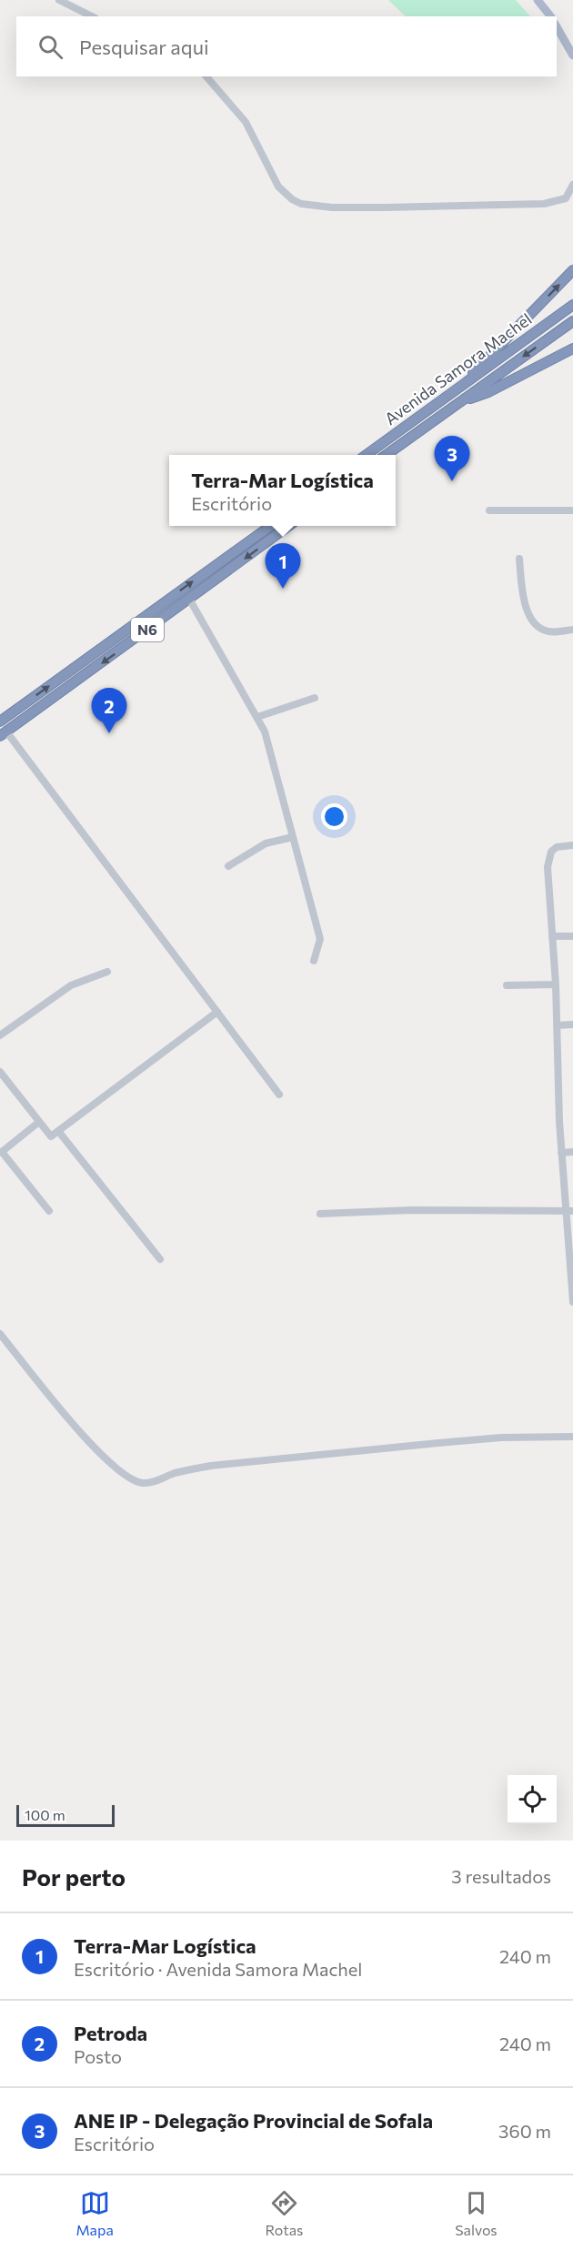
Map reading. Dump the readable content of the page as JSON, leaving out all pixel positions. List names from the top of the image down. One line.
{"streets":{"highway":["Avenida Samora Machel","N6"]},"scale_bar":"100 m","page":{"search":"Pesquisar aqui","pins":["3","1","2"],"popup":["Terra-Mar Logística","Escritório"],"scale":"100 m","heading":["Por perto","3 resultados"],"list":[{"mark":"1","name":"Terra-Mar Logística","note":"Escritório · Avenida Samora Machel","value":"240 m"},{"mark":"2","name":"Petroda","note":"Posto","value":"240 m"},{"mark":"3","name":"ANE IP - Delegação Provincial de Sofala","note":"Escritório","value":"360 m"}],"nav":["Mapa","Rotas","Salvos"]}}
